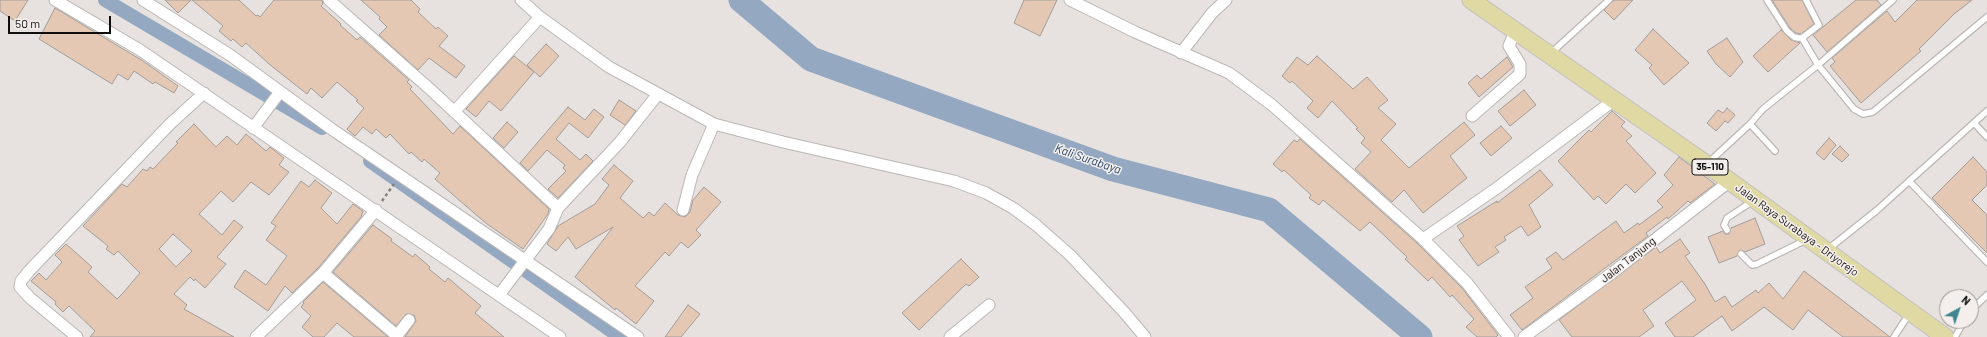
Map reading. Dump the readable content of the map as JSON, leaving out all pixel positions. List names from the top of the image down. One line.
{"streets":{"main road":["35-110","Jalan Raya Surabaya - Driyorejo"],"street":["Jalan Tanjung"]},"crossings":[["Jalan Raya Surabaya - Driyorejo","Jalan Tanjung"]],"water":["Kali Surabaya"],"scale_bar":"50 m","north":"top right"}
